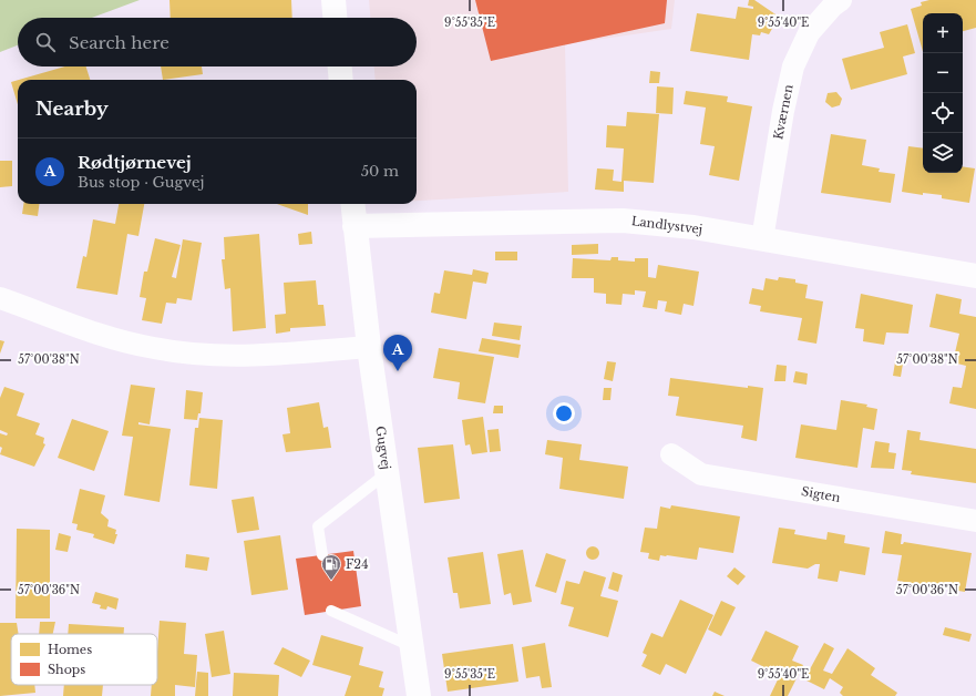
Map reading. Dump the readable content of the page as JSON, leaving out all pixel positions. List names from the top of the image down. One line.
{"streets":{"street":["Kværnen","Landlystvej","Gugvej","Sigten"]},"crossings":[["Kværnen","Landlystvej"],["Landlystvej","Gugvej"]],"places":{"fuel station":["F24"]},"legend":["Homes","Shops"],"page":{"map_buttons":["+","−"],"search":"Search here","heading":"Nearby","list":[{"mark":"A","name":"Rødtjørnevej","note":"Bus stop · Gugvej","value":"50 m"}],"pins":"A"},"coordinates":["9°55'35\"E","9°55'40\"E","57°00'38\"N","57°00'36\"N"]}
